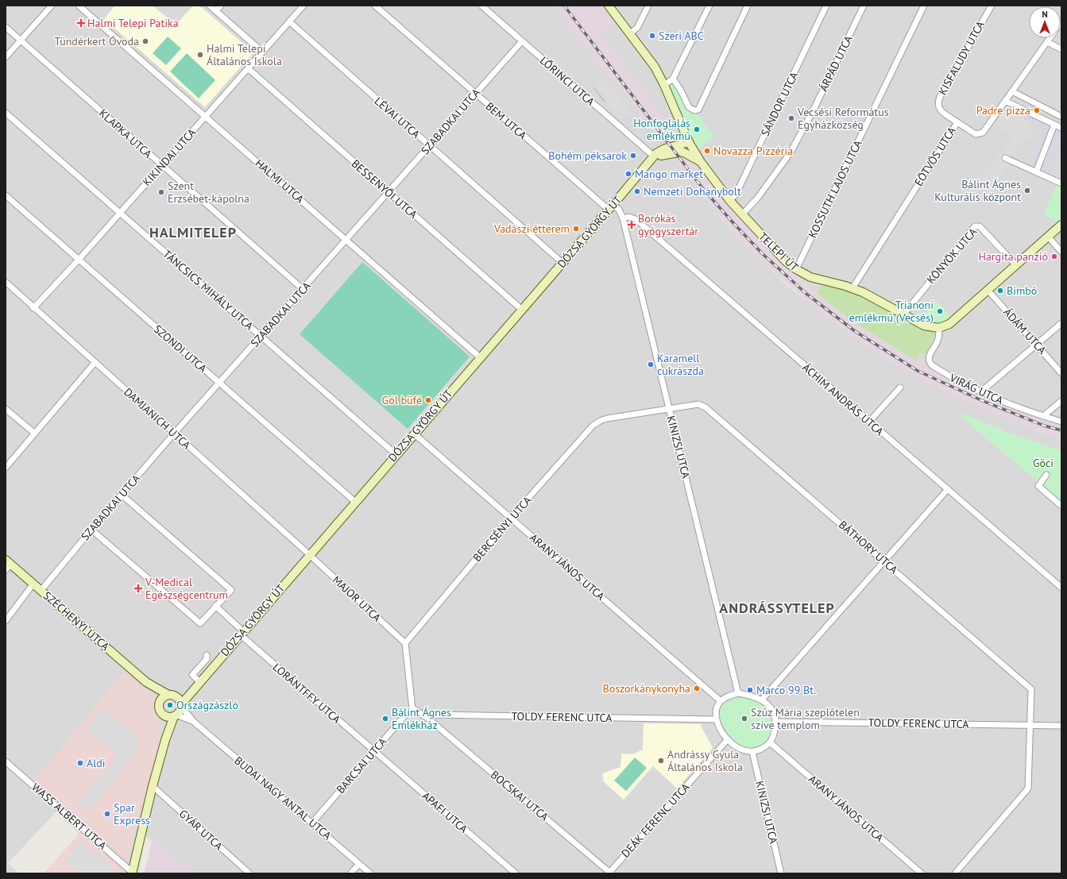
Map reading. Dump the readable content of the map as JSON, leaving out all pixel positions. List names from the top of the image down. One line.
{"streets":{"main road":["DÓZSA GYÖRGY ÚT","TELEPI ÚT","SZÉCHENYI UTCA"],"street":["KISFALUDY UTCA","ÁRPÁD UTCA","LŐRINCI UTCA","SÁNDOR UTCA","LÉVAI UTCA","BEM UTCA","SZABADKAI UTCA","KLAPKA UTCA","EÖTVÖS UTCA","KIKINDAI UTCA","HALMI UTCA","BESSENYŐI UTCA","KOSSUTH LAJOS UTCA","KÖNYÖK UTCA","TÁNCSICS MIHÁLY UTCA","ÁDÁM UTCA","SZONDI UTCA","VIRÁG UTCA","ÁCHIM ANDRÁS UTCA","DAMJANICH UTCA","KINIZSI UTCA","BERCSÉNYI UTCA","BÁTHORY UTCA","ARANY JÁNOS UTCA","MAJOR UTCA","LORÁNTFFY UTCA","TOLDY FERENC UTCA","BARCSAI UTCA","BOCSKAI UTCA","BUDAI NAGY ANTAL UTCA","APAFI UTCA","WASS ALBERT UTCA","DEÁK FERENC UTCA","GYÁR UTCA"]},"crossings":[["KISFALUDY UTCA","EÖTVÖS UTCA"],["ÁRPÁD UTCA","TELEPI ÚT"],["LŐRINCI UTCA","SZABADKAI UTCA"],["LŐRINCI UTCA","DÓZSA GYÖRGY ÚT"],["SÁNDOR UTCA","TELEPI ÚT"],["LÉVAI UTCA","SZABADKAI UTCA"],["LÉVAI UTCA","KIKINDAI UTCA"],["LÉVAI UTCA","DÓZSA GYÖRGY ÚT"],["BEM UTCA","SZABADKAI UTCA"],["BEM UTCA","DÓZSA GYÖRGY ÚT"],["BEM UTCA","KINIZSI UTCA"],["SZABADKAI UTCA","KLAPKA UTCA"],["SZABADKAI UTCA","HALMI UTCA"],["SZABADKAI UTCA","BESSENYŐI UTCA"],["SZABADKAI UTCA","TÁNCSICS MIHÁLY UTCA"],["SZABADKAI UTCA","SZONDI UTCA"],["SZABADKAI UTCA","DAMJANICH UTCA"],["SZABADKAI UTCA","SZÉCHENYI UTCA"],["KLAPKA UTCA","KIKINDAI UTCA"],["EÖTVÖS UTCA","TELEPI ÚT"],["KIKINDAI UTCA","HALMI UTCA"],["KIKINDAI UTCA","BESSENYŐI UTCA"],["KIKINDAI UTCA","TÁNCSICS MIHÁLY UTCA"],["KIKINDAI UTCA","SZONDI UTCA"],["KIKINDAI UTCA","DAMJANICH UTCA"],["HALMI UTCA","DÓZSA GYÖRGY ÚT"],["BESSENYŐI UTCA","DÓZSA GYÖRGY ÚT"],["KOSSUTH LAJOS UTCA","TELEPI ÚT"],["DÓZSA GYÖRGY ÚT","TELEPI ÚT"],["DÓZSA GYÖRGY ÚT","TÁNCSICS MIHÁLY UTCA"],["DÓZSA GYÖRGY ÚT","SZONDI UTCA"],["DÓZSA GYÖRGY ÚT","DAMJANICH UTCA"],["DÓZSA GYÖRGY ÚT","KINIZSI UTCA"],["DÓZSA GYÖRGY ÚT","ARANY JÁNOS UTCA"],["DÓZSA GYÖRGY ÚT","MAJOR UTCA"],["DÓZSA GYÖRGY ÚT","SZÉCHENYI UTCA"],["DÓZSA GYÖRGY ÚT","LORÁNTFFY UTCA"],["DÓZSA GYÖRGY ÚT","BUDAI NAGY ANTAL UTCA"],["TELEPI ÚT","KÖNYÖK UTCA"],["TELEPI ÚT","VIRÁG UTCA"],["ÁCHIM ANDRÁS UTCA","KINIZSI UTCA"],["DAMJANICH UTCA","MAJOR UTCA"],["KINIZSI UTCA","BERCSÉNYI UTCA"],["KINIZSI UTCA","BÁTHORY UTCA"],["KINIZSI UTCA","ARANY JÁNOS UTCA"],["KINIZSI UTCA","TOLDY FERENC UTCA"],["KINIZSI UTCA","DEÁK FERENC UTCA"],["BERCSÉNYI UTCA","BÁTHORY UTCA"],["BERCSÉNYI UTCA","ARANY JÁNOS UTCA"],["BERCSÉNYI UTCA","MAJOR UTCA"],["BÁTHORY UTCA","TOLDY FERENC UTCA"],["ARANY JÁNOS UTCA","TOLDY FERENC UTCA"],["ARANY JÁNOS UTCA","DEÁK FERENC UTCA"],["SZÉCHENYI UTCA","BUDAI NAGY ANTAL UTCA"],["LORÁNTFFY UTCA","BARCSAI UTCA"],["LORÁNTFFY UTCA","APAFI UTCA"],["TOLDY FERENC UTCA","BOCSKAI UTCA"],["TOLDY FERENC UTCA","DEÁK FERENC UTCA"],["BARCSAI UTCA","BUDAI NAGY ANTAL UTCA"],["BARCSAI UTCA","APAFI UTCA"],["BOCSKAI UTCA","DEÁK FERENC UTCA"]],"districts":["HALMITELEP","ANDRÁSSYTELEP"],"parks":["Göci"],"places":{"health":["Halmi Telepi Patika","Borókás gyógyszertár","V-Medical Egészségcentrum"],"other":["Szeri ABC","Tündérkert Óvoda","Halmi Telepi Általános Iskola","Padre pizza","Vecsési Református Egyházközség","Honfoglalás emlékmű","Novazza Pizzéria","Bohém péksarok","Mango market","Bálint Ágnes Kulturális központ","Nemzeti Dohánybolt","Szent Erzsébet-kápolna","Vadászi étterem","Hargita panzió","Bimbó","Trianoni emlékmű (Vecsés)","Karamell cukrászda","Gól büfé","Boszorkánykonyha","Marco 99 Bt.","Országzászló","Bálint Ágnes Emlékház","Szűz Mária szeplőtelen szíve templom","Andrássy Gyula Általános Iskola","Aldi","Spar Express"]},"north":"top"}
